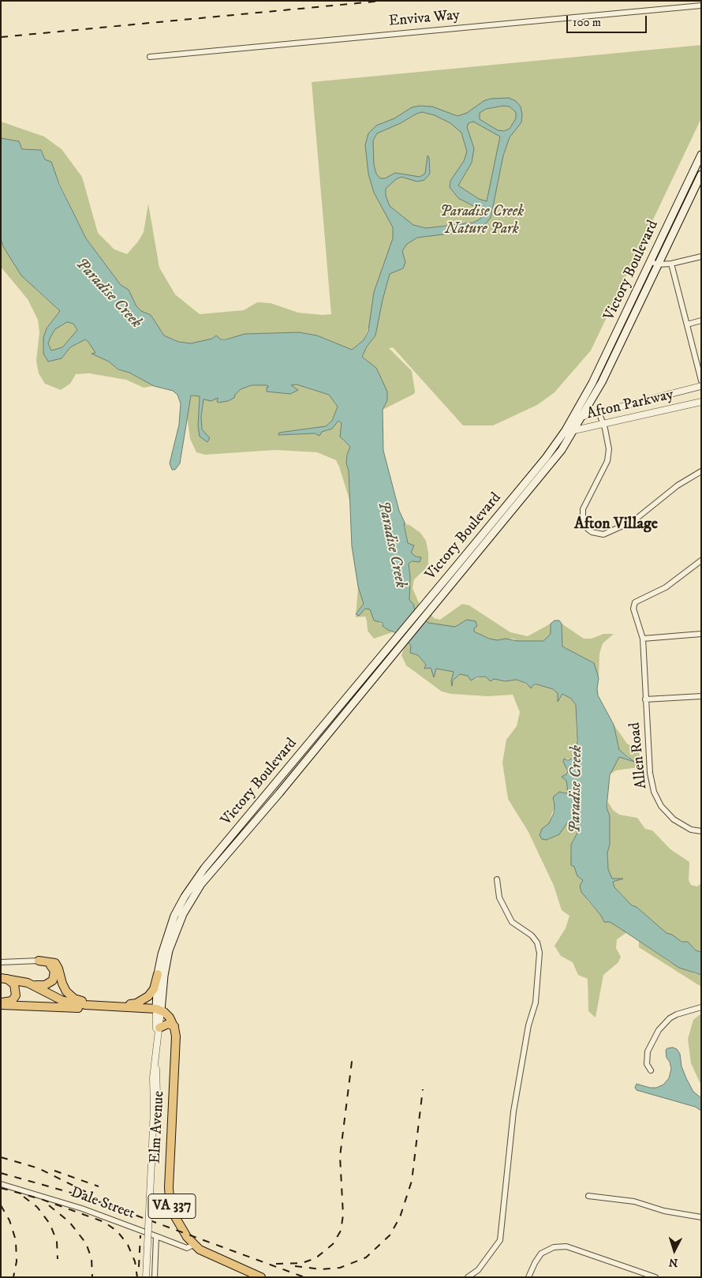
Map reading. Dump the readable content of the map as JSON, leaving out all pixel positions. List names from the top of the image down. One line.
{"streets":{"main road":["Victory Boulevard","Elm Avenue","VA 337"],"street":["Enviva Way","Afton Parkway","Allen Road","Dale Street"]},"crossings":[["Victory Boulevard","Afton Parkway"],["Elm Avenue","Dale Street"]],"districts":["Afton Village"],"water":["Paradise Creek"],"parks":["Paradise Creek Nature Park"],"scale_bar":"100 m","north":"bottom"}
